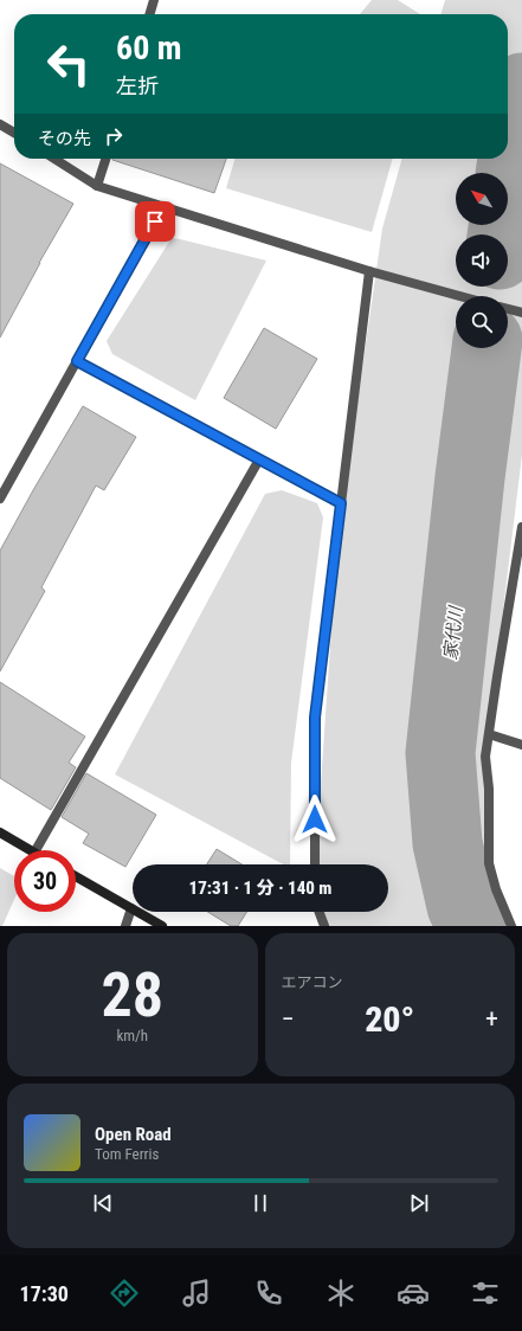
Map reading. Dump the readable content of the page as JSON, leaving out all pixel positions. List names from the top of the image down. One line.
{"water":["家代川"],"north":"top left","page":{"turn":["60 m","左折"],"then":"その先","limit":"30","trip":"17:31 · 1 分 · 140 m","tile":[["28","km/h"],"エアコン"],"heat":["−","20°","+"],"song":["Open Road","Tom Ferris"],"tabs":"17:30"}}
